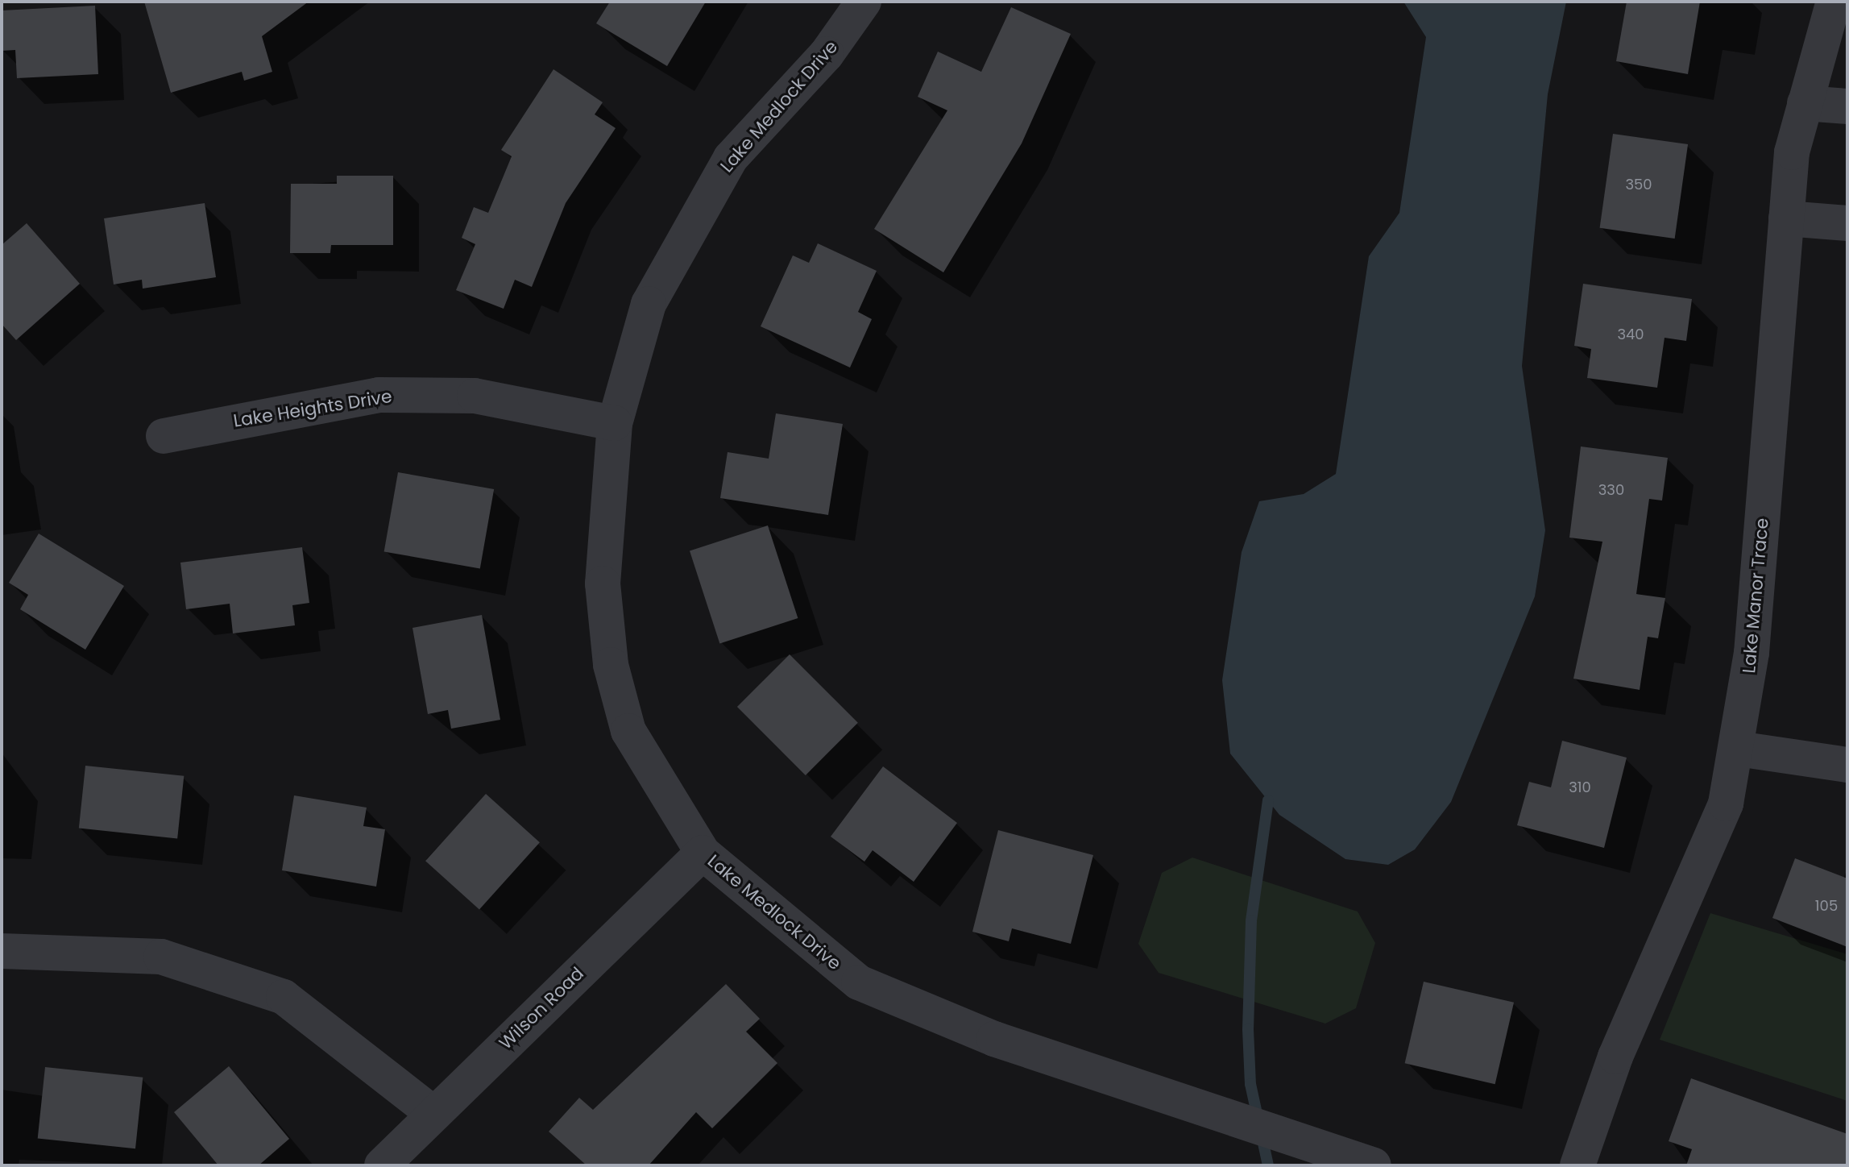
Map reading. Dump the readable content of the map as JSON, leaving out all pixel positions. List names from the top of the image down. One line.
{"streets":{"street":["Lake Medlock Drive","Lake Heights Drive","Lake Manor Trace","Wilson Road"]},"crossings":[["Lake Medlock Drive","Lake Heights Drive"],["Lake Medlock Drive","Wilson Road"]],"house_numbers":["350","340","330","310","105"]}
